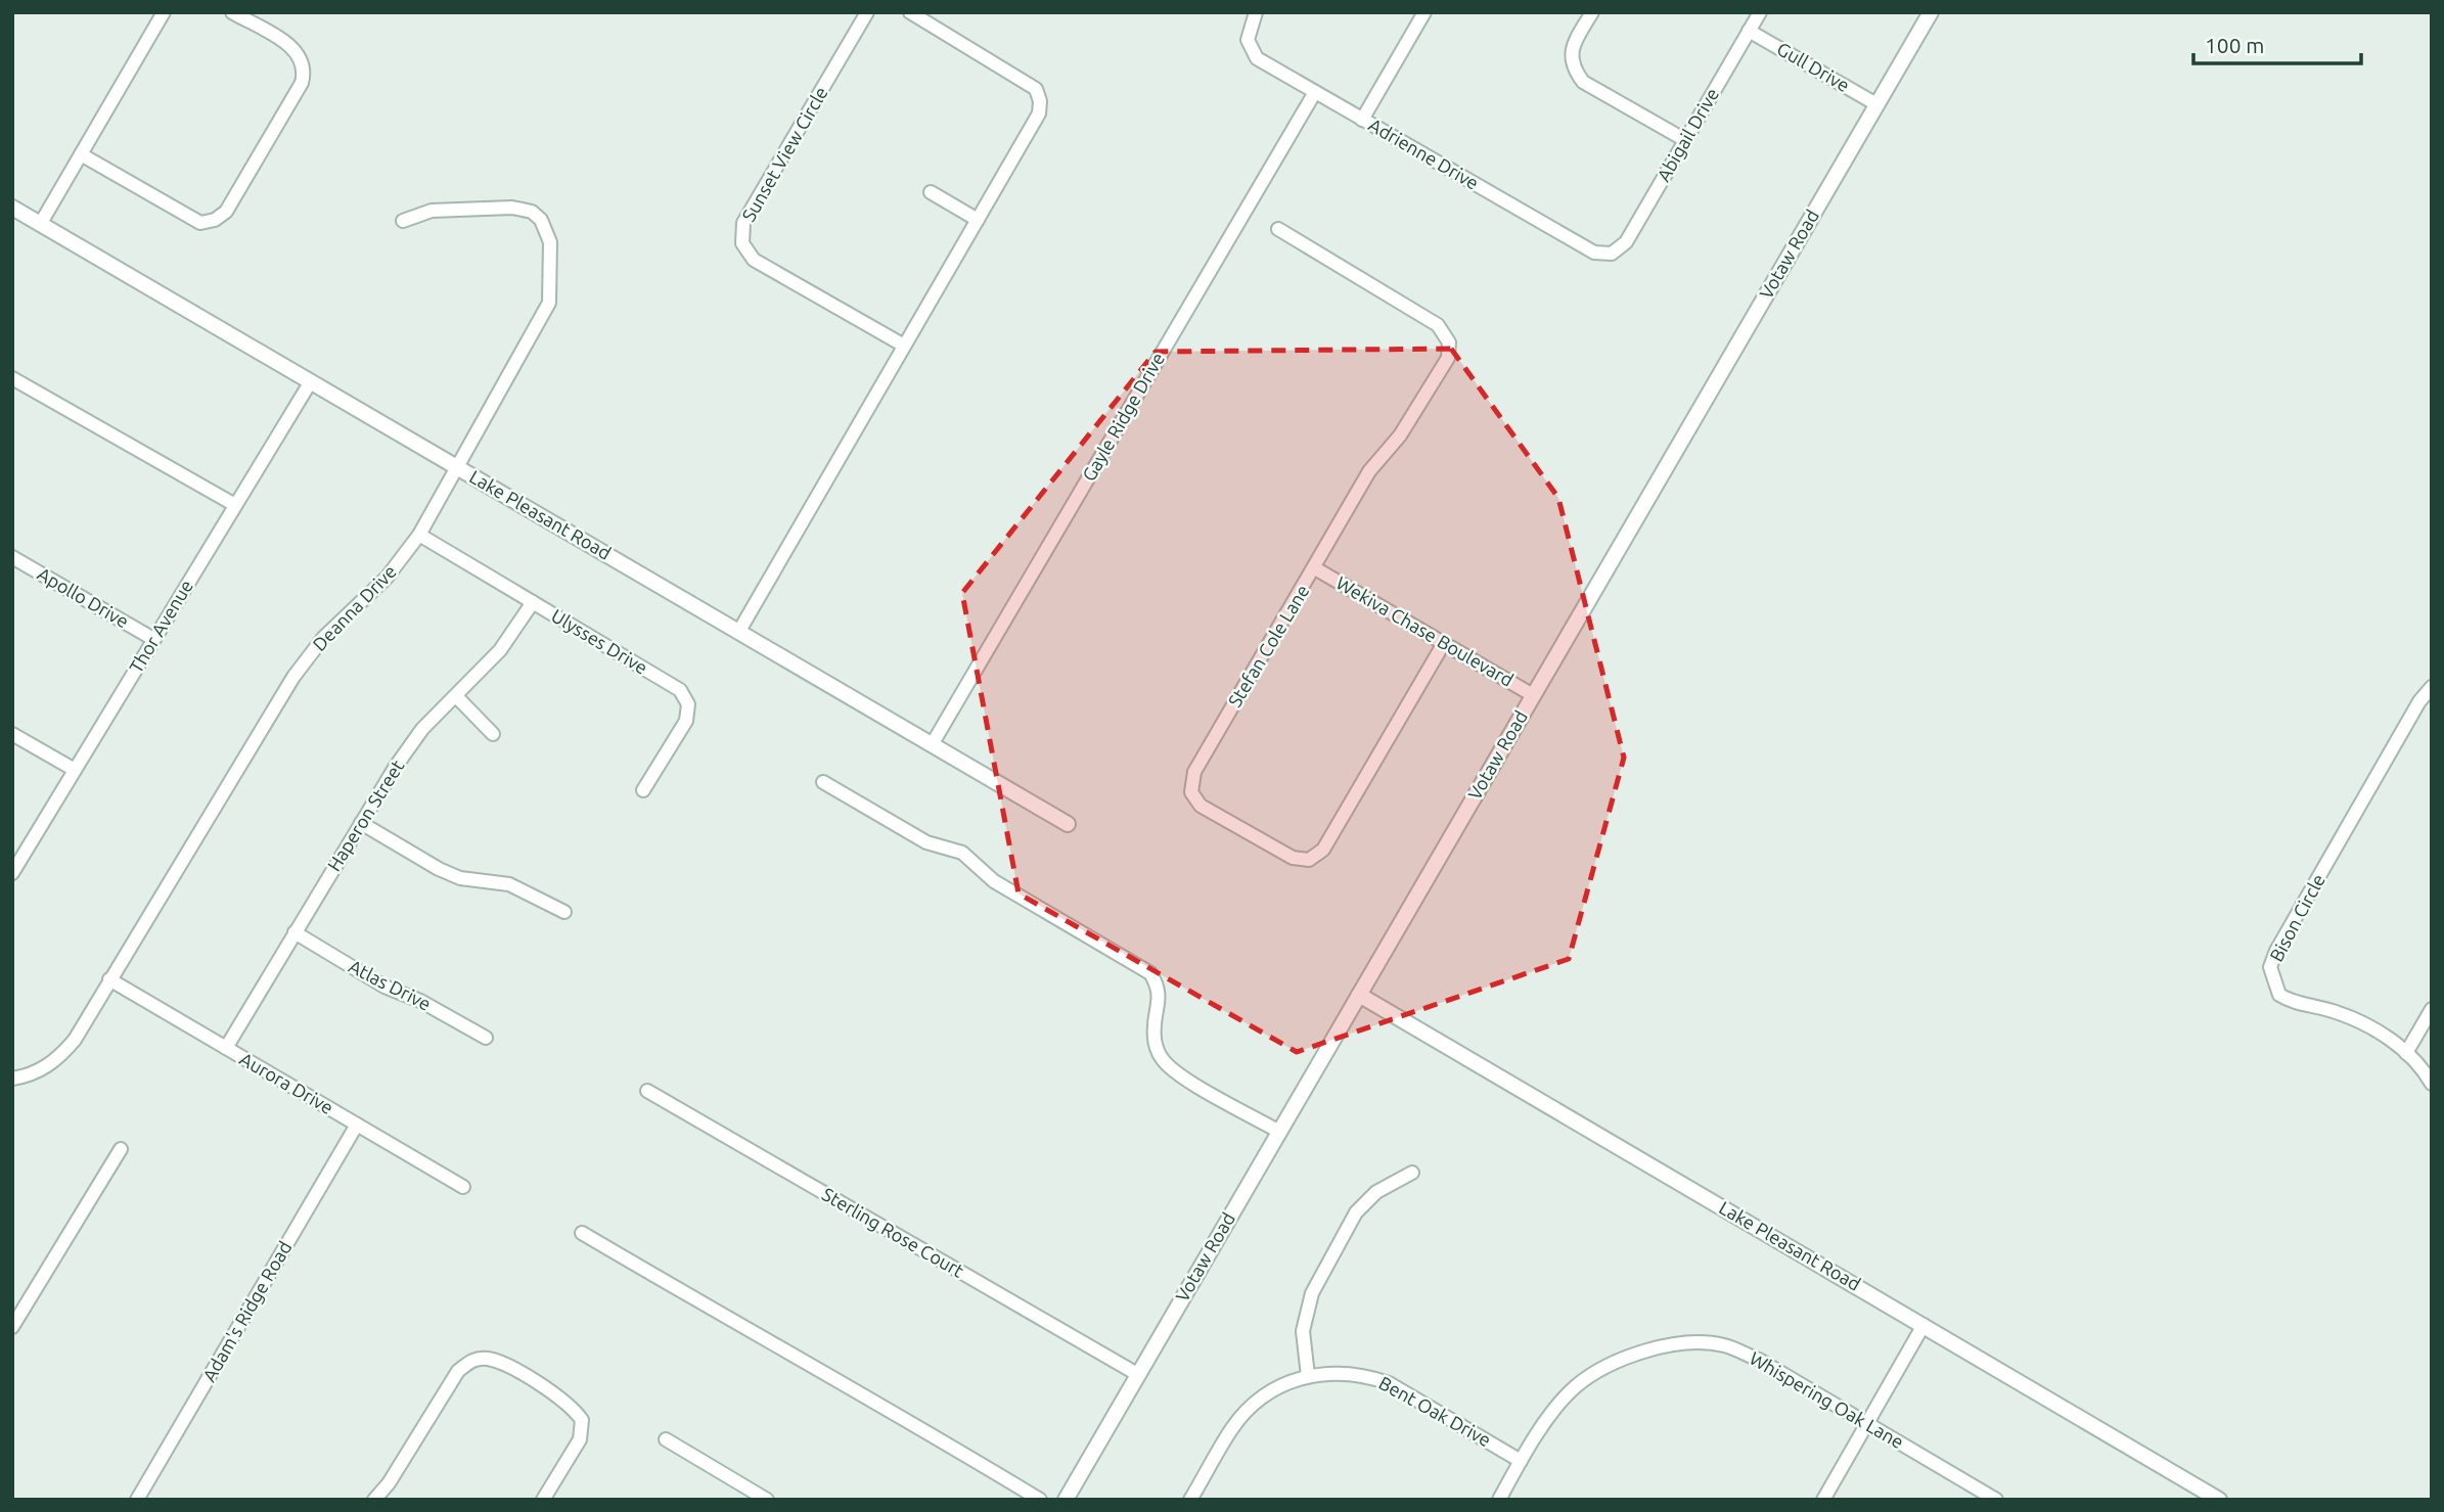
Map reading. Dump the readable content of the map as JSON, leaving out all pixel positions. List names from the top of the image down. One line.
{"streets":{"street":["Gull Drive","Abigail Drive","Sunset View Circle","Adrienne Drive","Votaw Road","Gayle Ridge Drive","Lake Pleasant Road","Apollo Drive","Deanna Drive","Thor Avenue","Wekiva Chase Boulevard","Ulysses Drive","Stefan Cole Lane","Haperon Street","Bison Circle","Atlas Drive","Aurora Drive","Sterling Rose Court","Adam's Ridge Road","Whispering Oak Lane","Bent Oak Drive"]},"crossings":[["Gull Drive","Abigail Drive"],["Gull Drive","Votaw Road"],["Abigail Drive","Adrienne Drive"],["Adrienne Drive","Gayle Ridge Drive"],["Votaw Road","Lake Pleasant Road"],["Votaw Road","Wekiva Chase Boulevard"],["Votaw Road","Sterling Rose Court"],["Gayle Ridge Drive","Lake Pleasant Road"],["Lake Pleasant Road","Deanna Drive"],["Lake Pleasant Road","Thor Avenue"],["Apollo Drive","Thor Avenue"],["Deanna Drive","Ulysses Drive"],["Deanna Drive","Aurora Drive"],["Wekiva Chase Boulevard","Stefan Cole Lane"],["Ulysses Drive","Haperon Street"],["Haperon Street","Atlas Drive"],["Haperon Street","Aurora Drive"],["Aurora Drive","Adam's Ridge Road"],["Whispering Oak Lane","Bent Oak Drive"]],"scale_bar":"100 m"}
